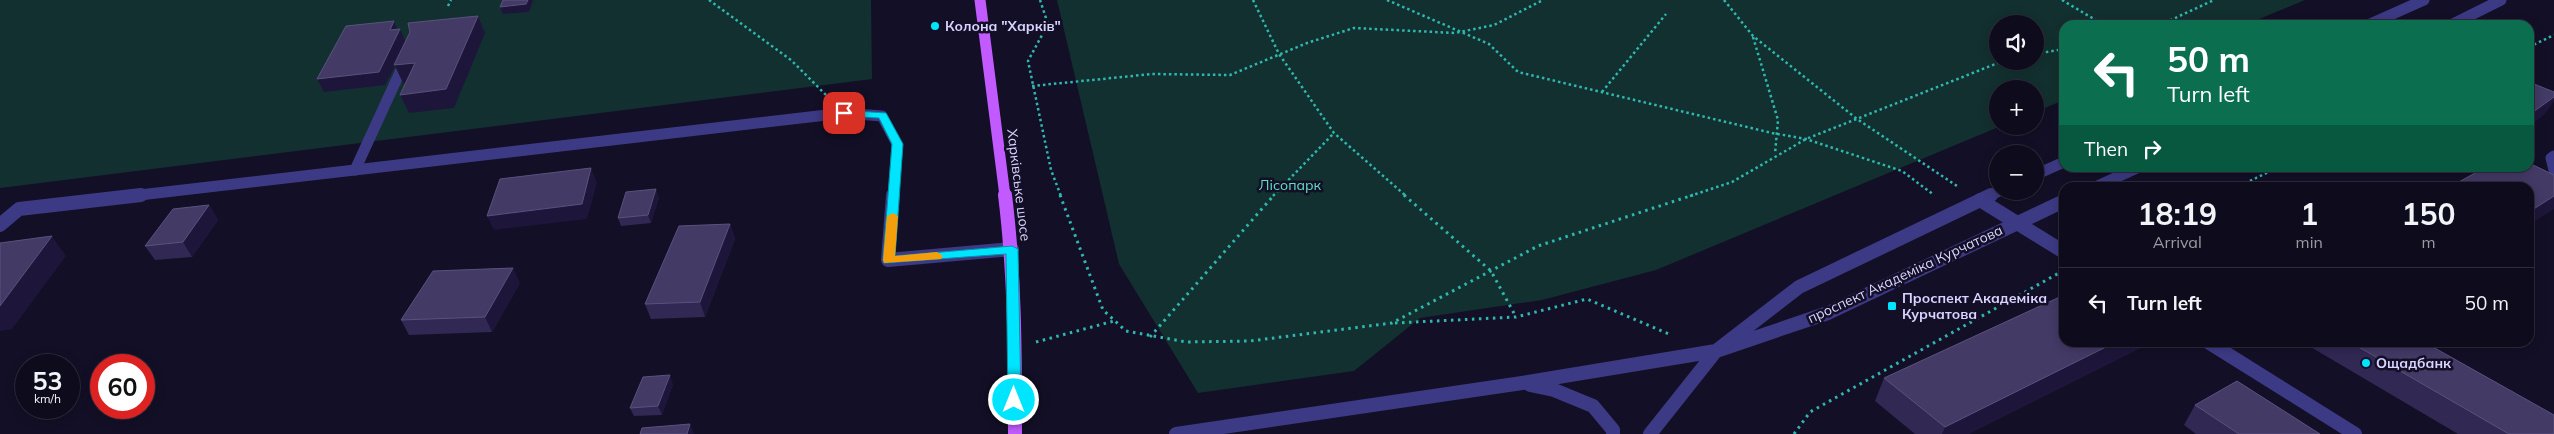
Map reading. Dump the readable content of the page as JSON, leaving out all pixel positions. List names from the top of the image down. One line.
{"streets":{"main road":["Харківське шосе"],"street":["проспект Академіка Курчатова"]},"parks":["Лісопарк"],"places":{"other":["Колона \"Харків\"","Ощадбанк"],"transit":["Проспект Академіка Курчатова"]},"page":{"map_buttons":["+","−"],"turn":["50 m","Turn left"],"then":"Then","eta":["18:19","Arrival","1","min","150","m"],"list":[{"name":"Turn left","value":"50 m"}],"speed":"53 km/h","limit":"60"}}
